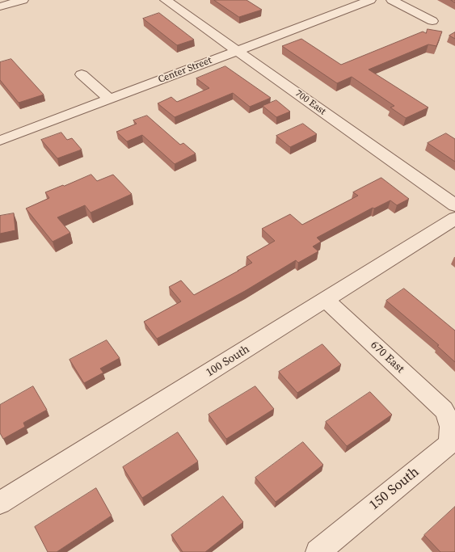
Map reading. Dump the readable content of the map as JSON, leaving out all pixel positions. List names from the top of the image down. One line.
{"streets":{"street":["Center Street","700 East","670 East","100 South","150 South"]},"crossings":[["Center Street","700 East"],["670 East","100 South"],["670 East","150 South"]]}
